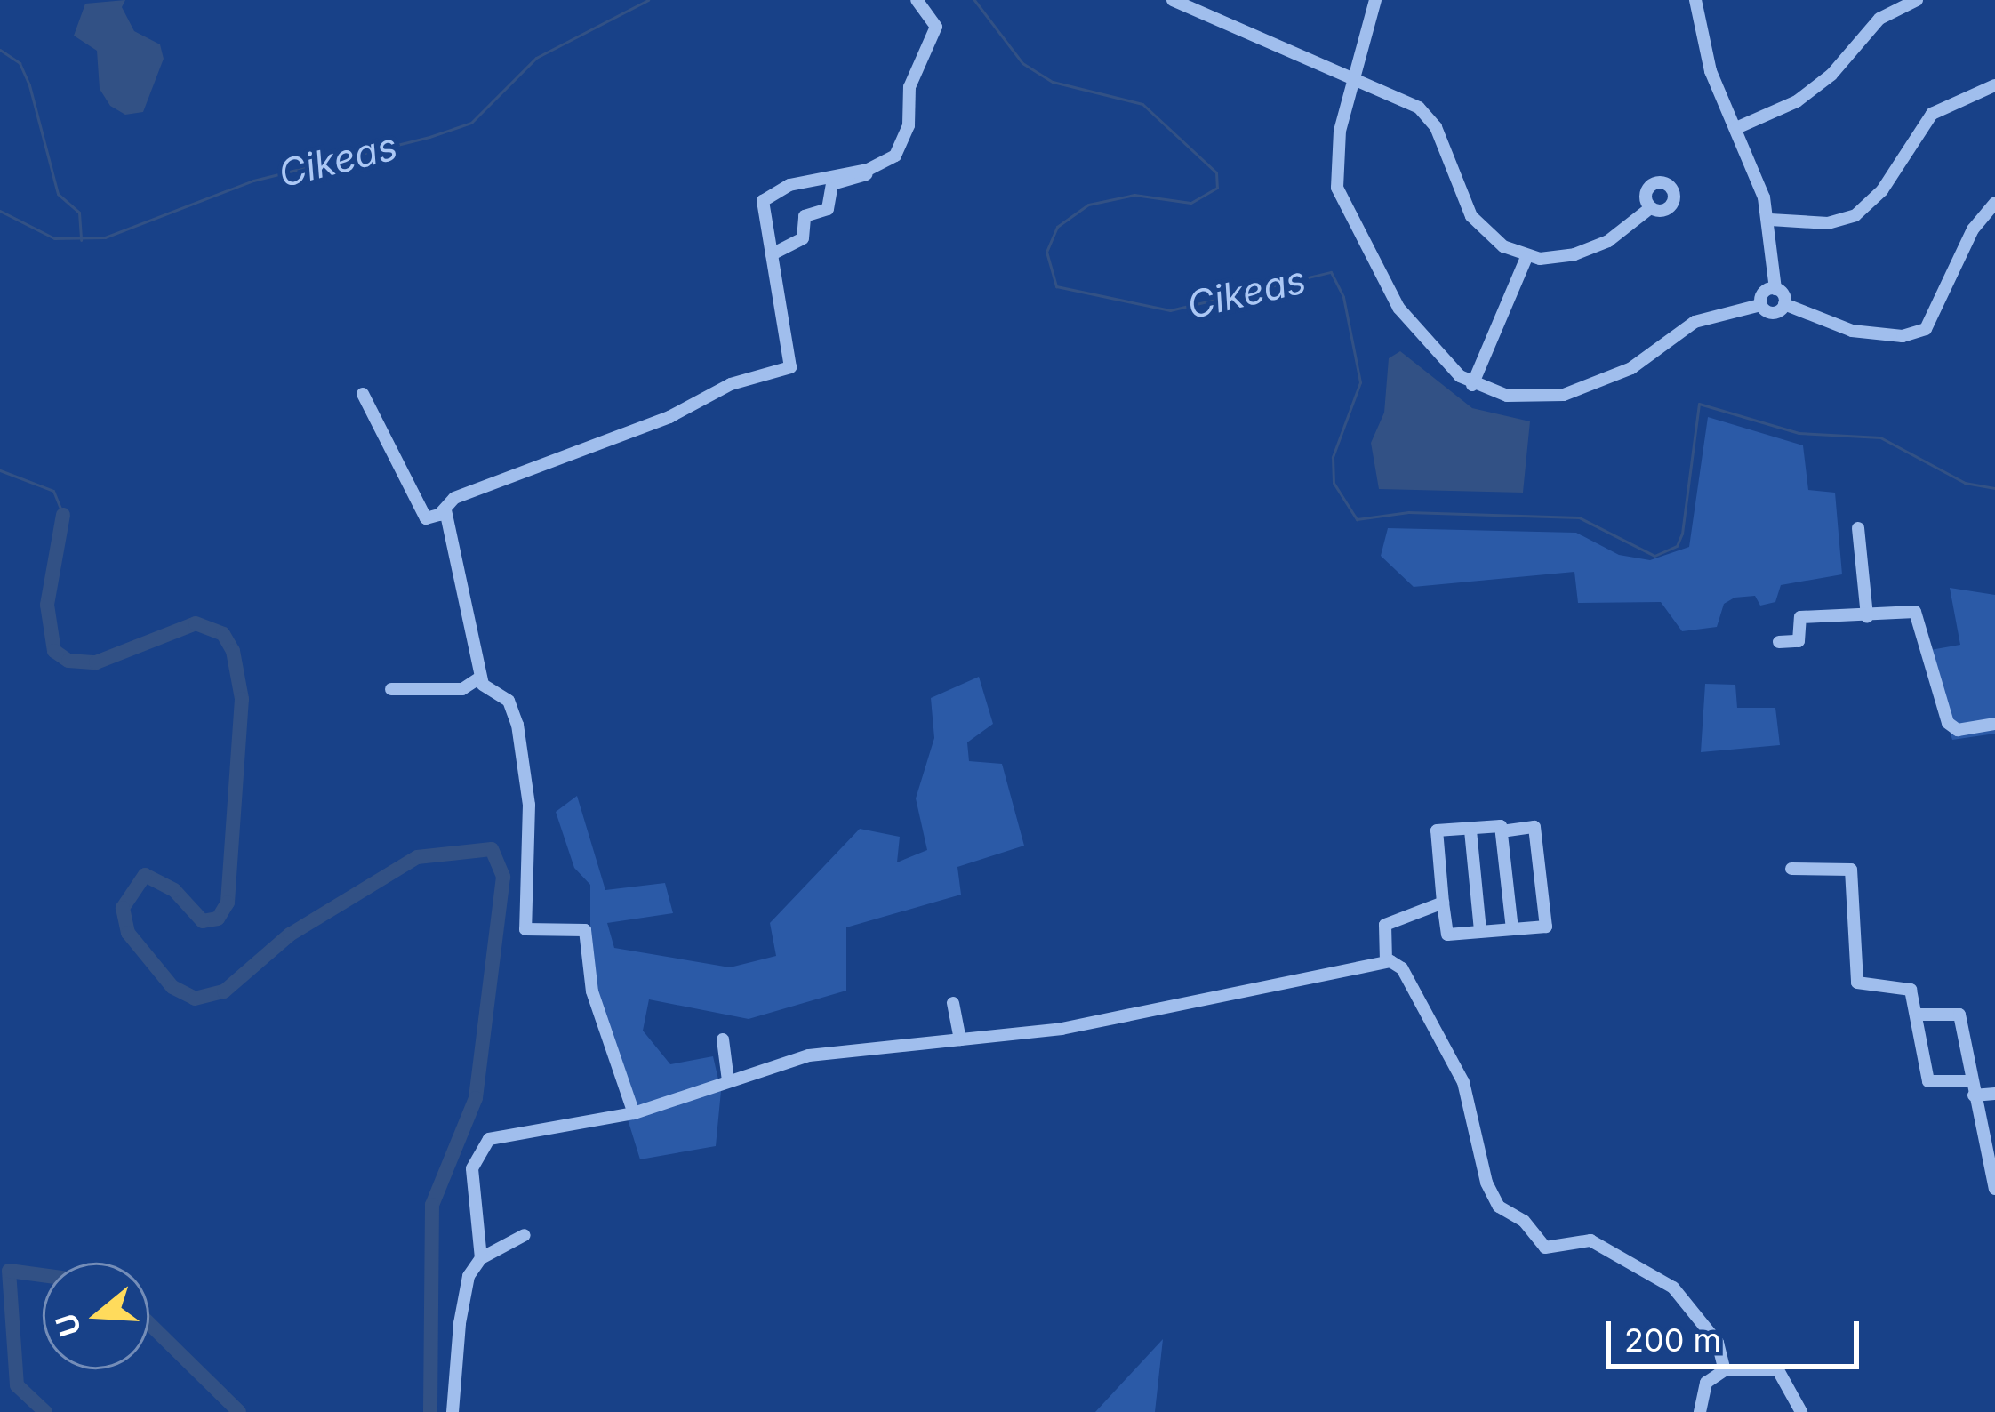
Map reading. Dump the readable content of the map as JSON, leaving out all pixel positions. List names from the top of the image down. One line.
{"water":["Cikeas"],"scale_bar":"200 m","north":"left"}
